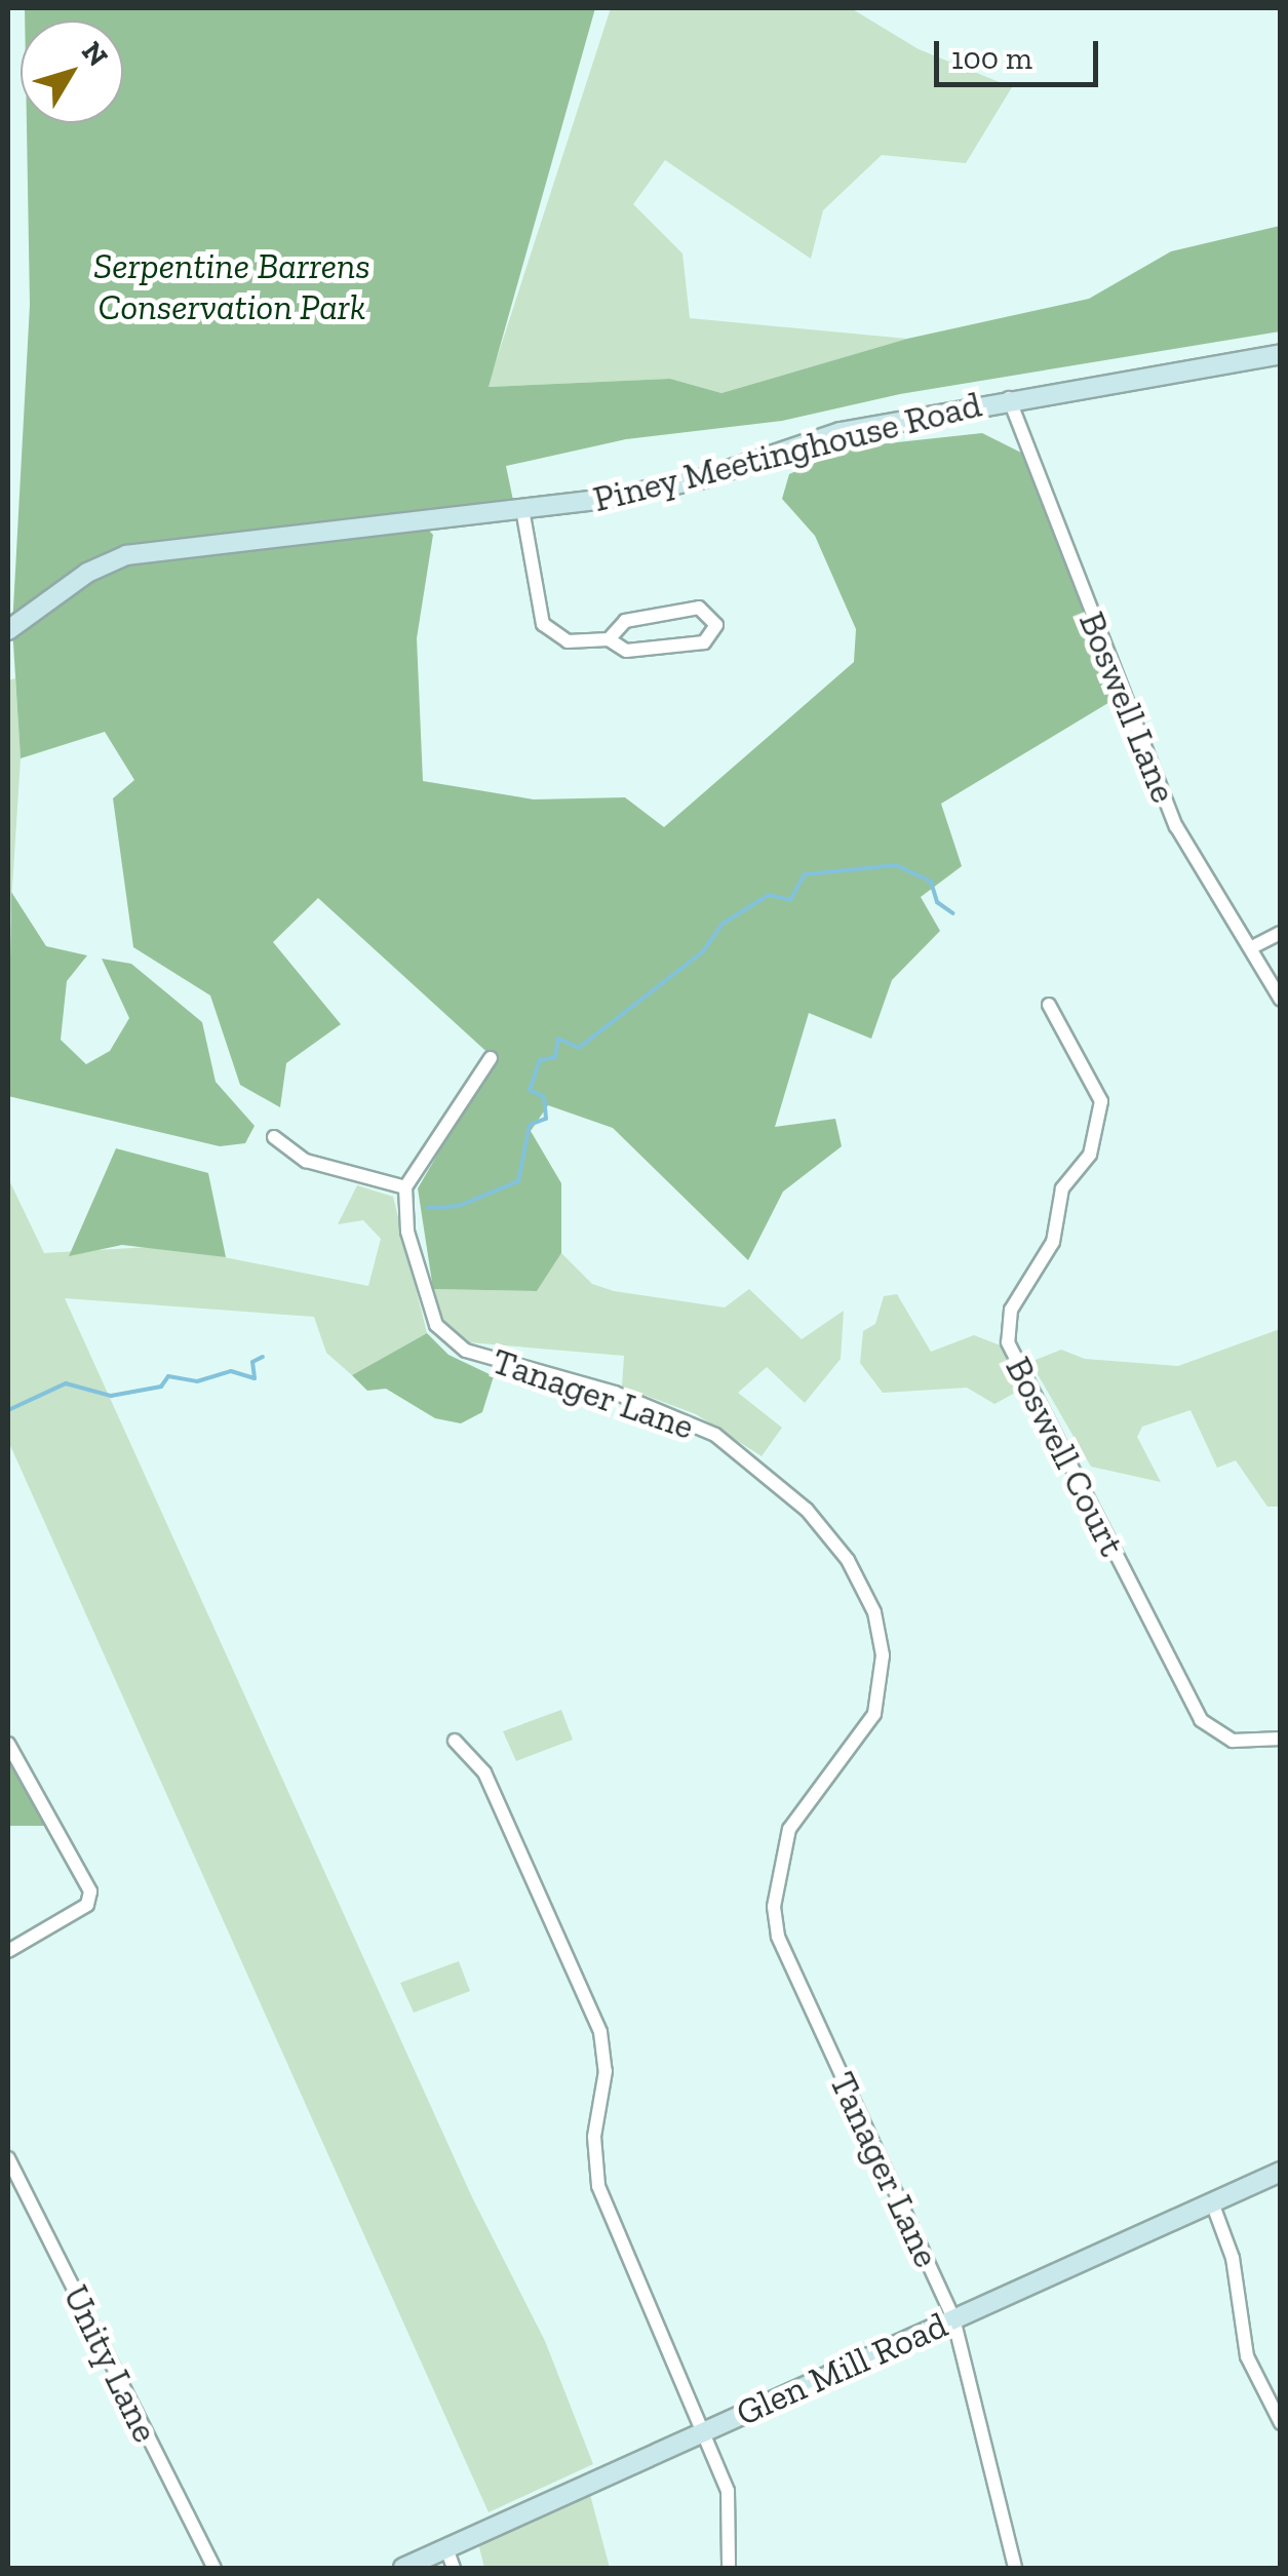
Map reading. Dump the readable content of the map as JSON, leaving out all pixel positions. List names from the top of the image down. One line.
{"streets":{"main road":["Piney Meetinghouse Road","Glen Mill Road"],"street":["Boswell Lane","Tanager Lane","Boswell Court","Unity Lane"]},"crossings":[["Piney Meetinghouse Road","Boswell Lane"],["Tanager Lane","Glen Mill Road"]],"parks":["Serpentine Barrens Conservation Park"],"scale_bar":"100 m","north":"top right"}
